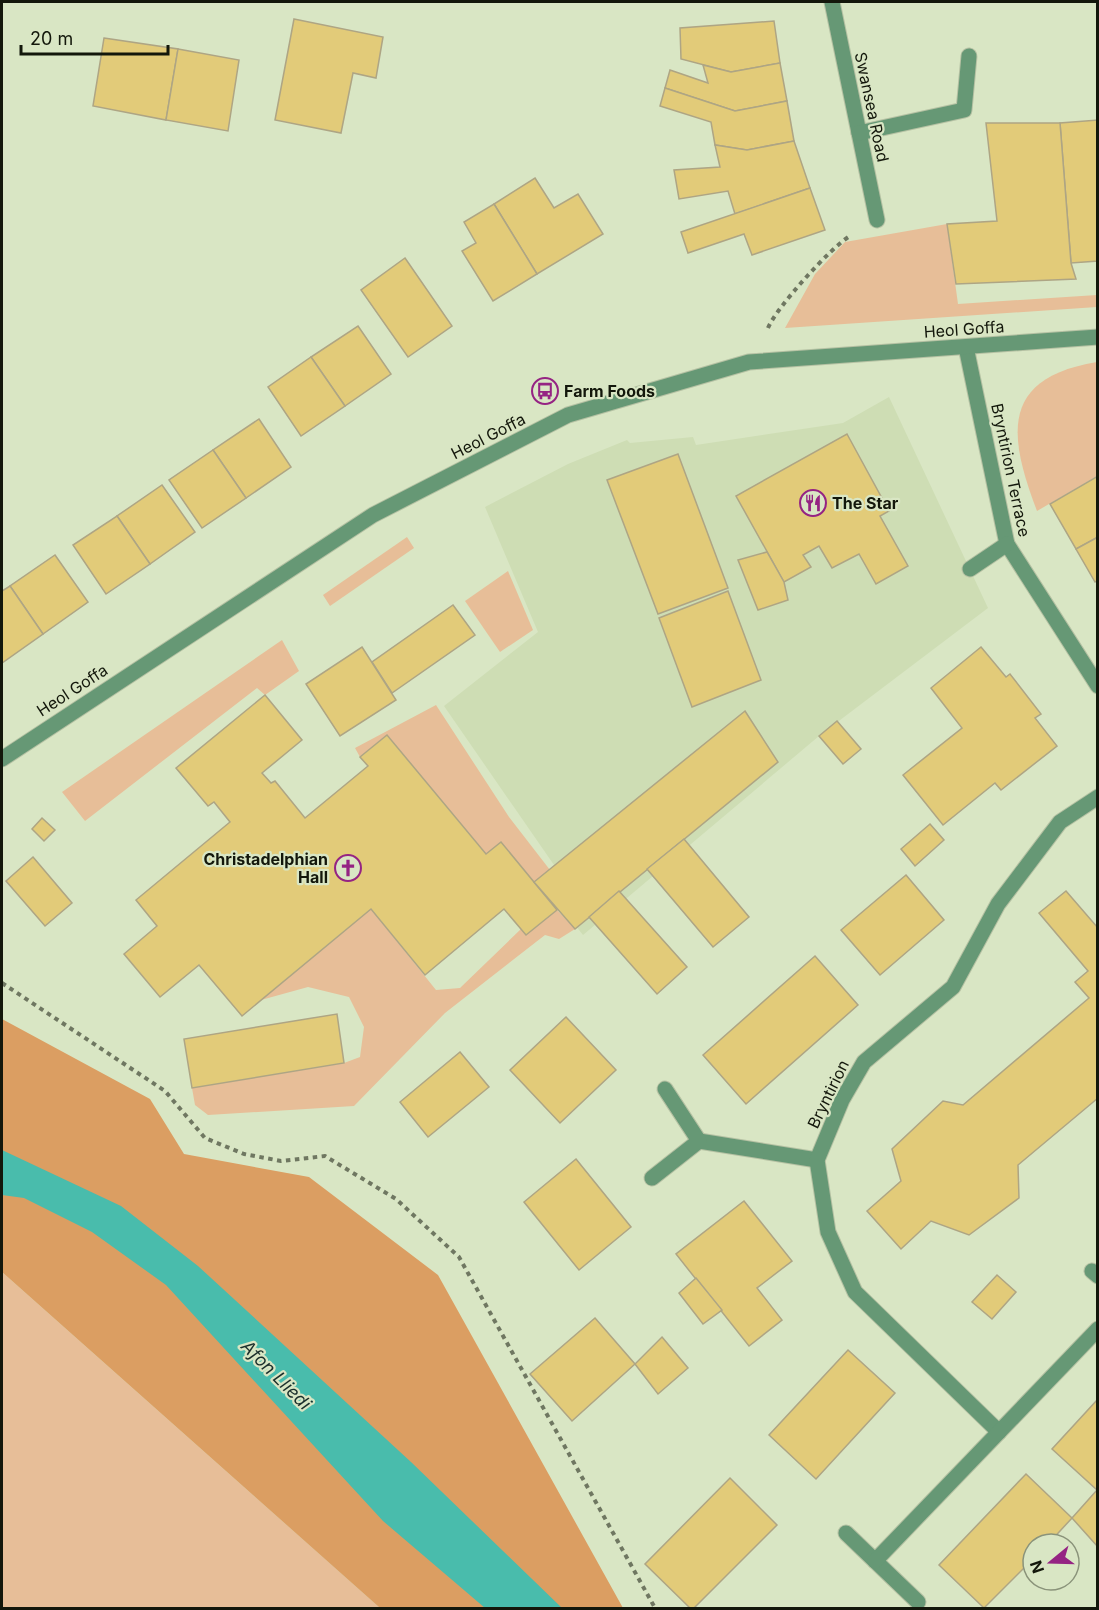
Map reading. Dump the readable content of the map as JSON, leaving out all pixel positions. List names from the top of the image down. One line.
{"streets":{"street":["Swansea Road","Heol Goffa","Bryntirion Terrace","Bryntirion"]},"crossings":[["Heol Goffa","Bryntirion Terrace"]],"water":["Afon Lliedi"],"places":{"bus stop":["Farm Foods"],"restaurant":["The Star"],"church":["Christadelphian Hall"]},"scale_bar":"20 m","north":"left"}
